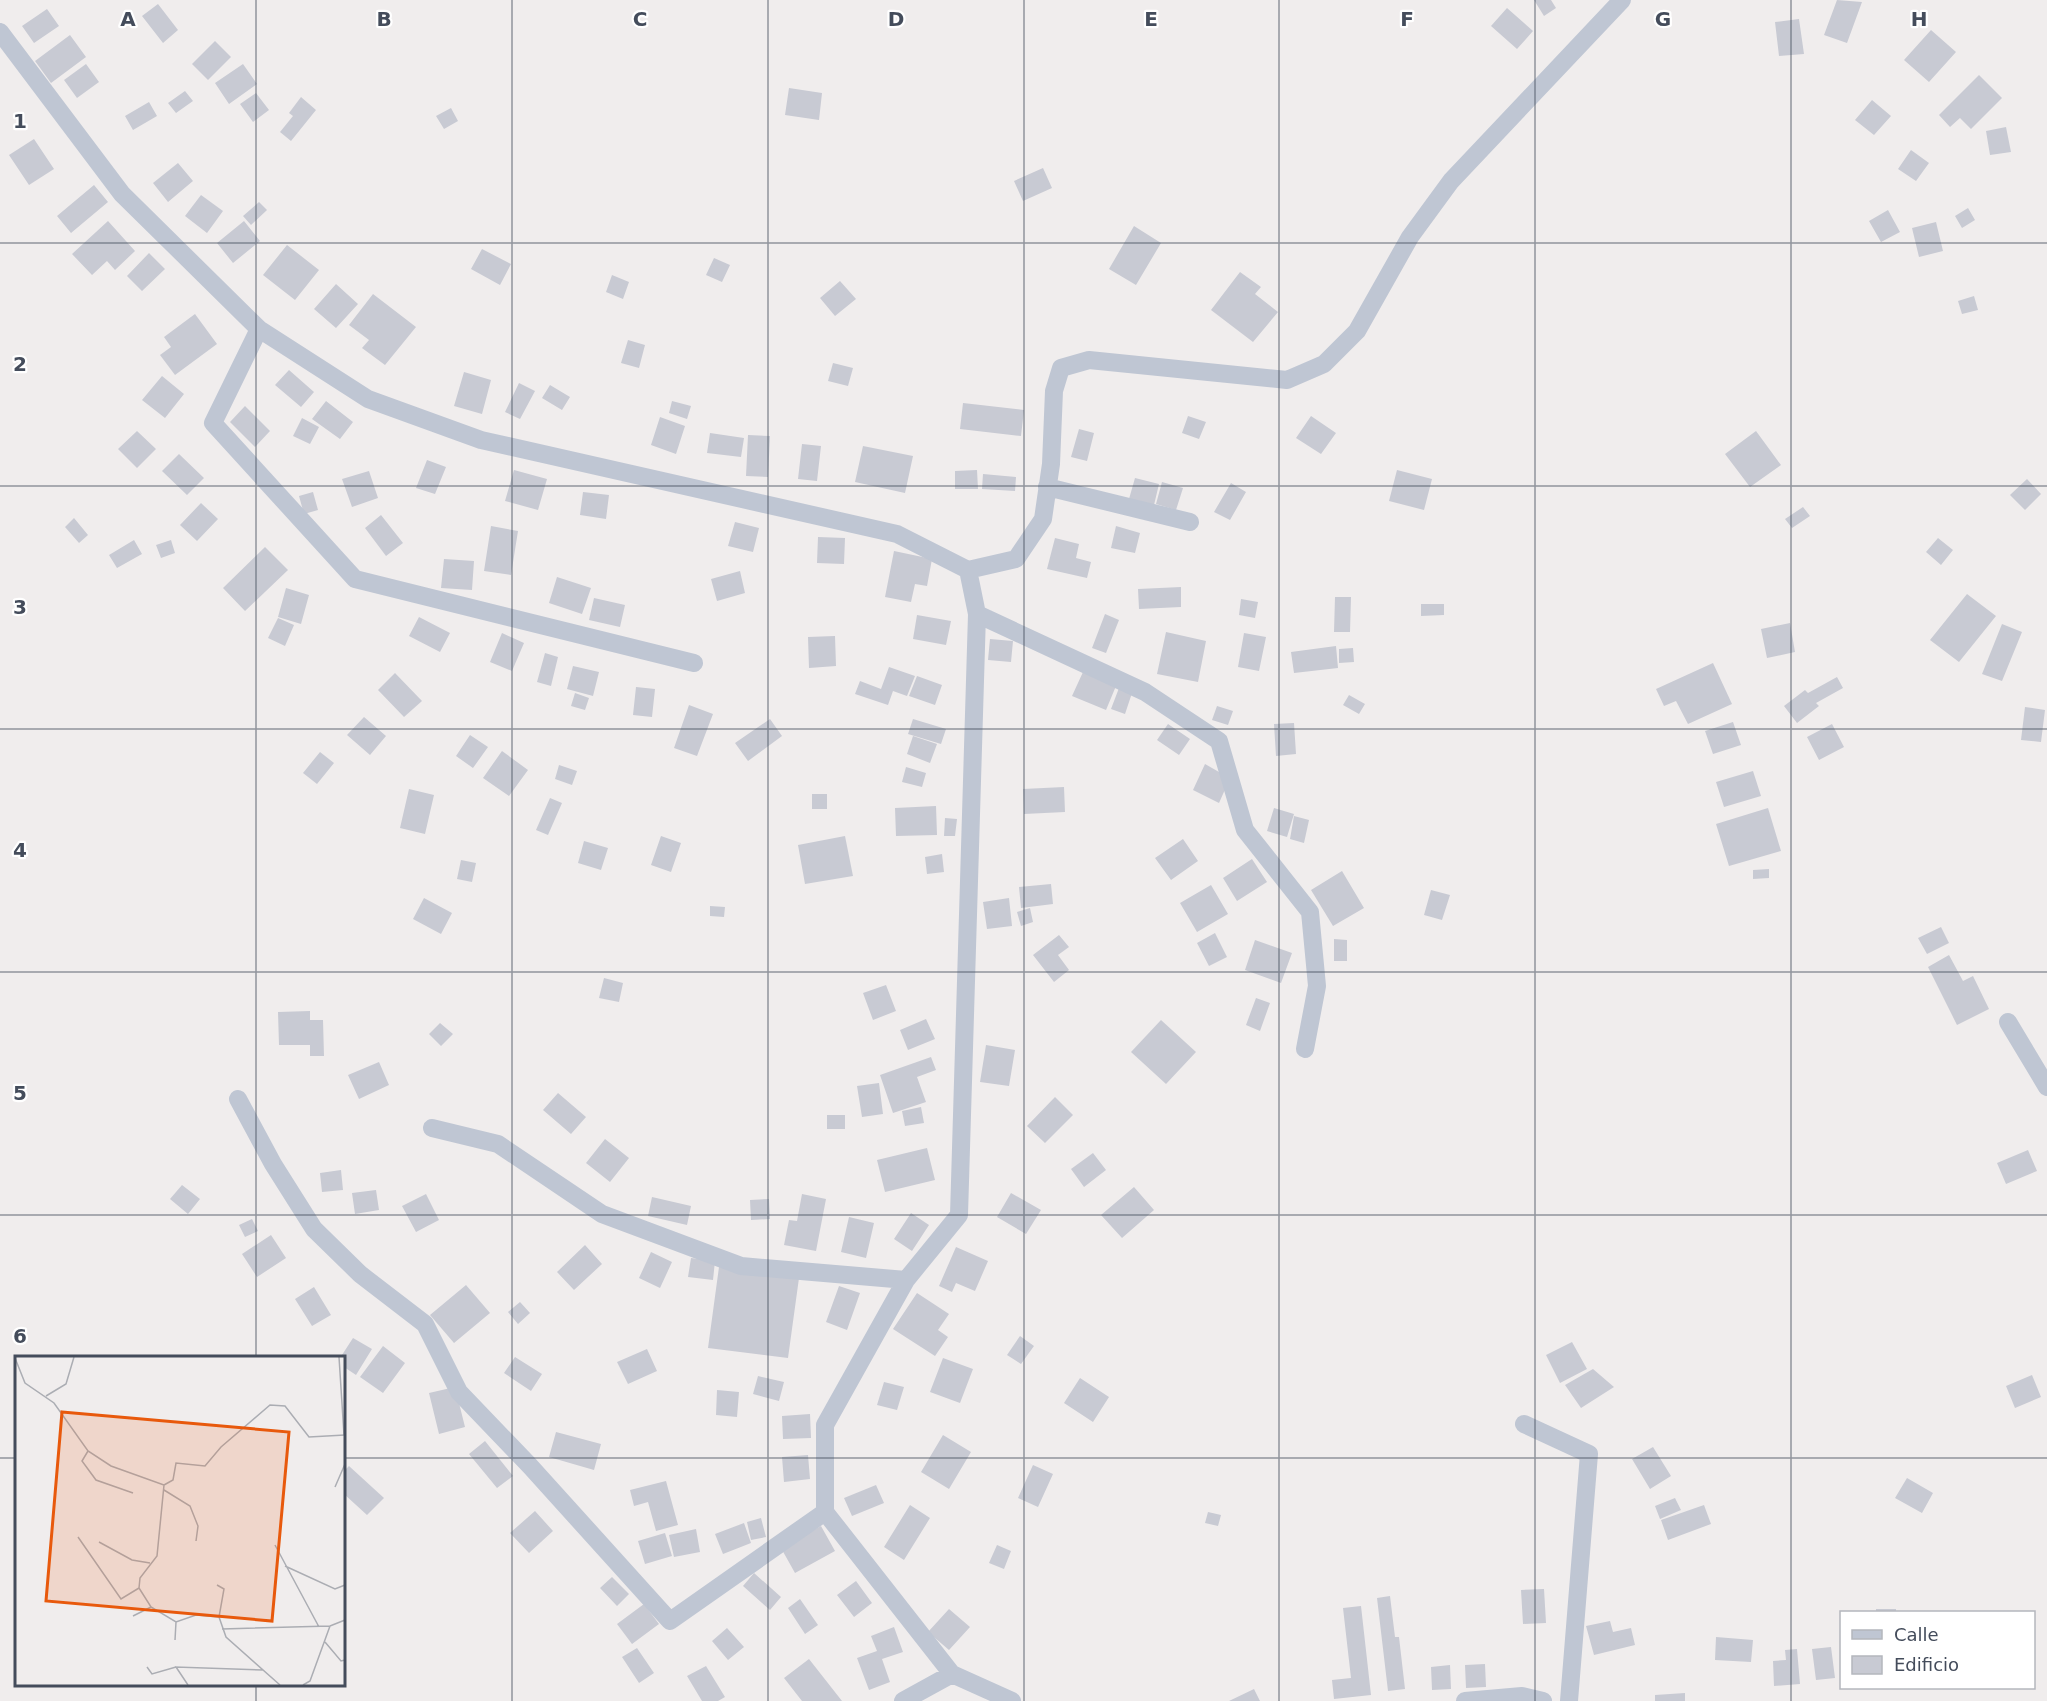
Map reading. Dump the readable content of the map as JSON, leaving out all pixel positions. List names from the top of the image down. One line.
{"legend":["Calle","Edificio"],"grid":{"columns":["A","B","C","D","E","F","G","H"],"rows":["1","2","3","4","5","6"]}}
